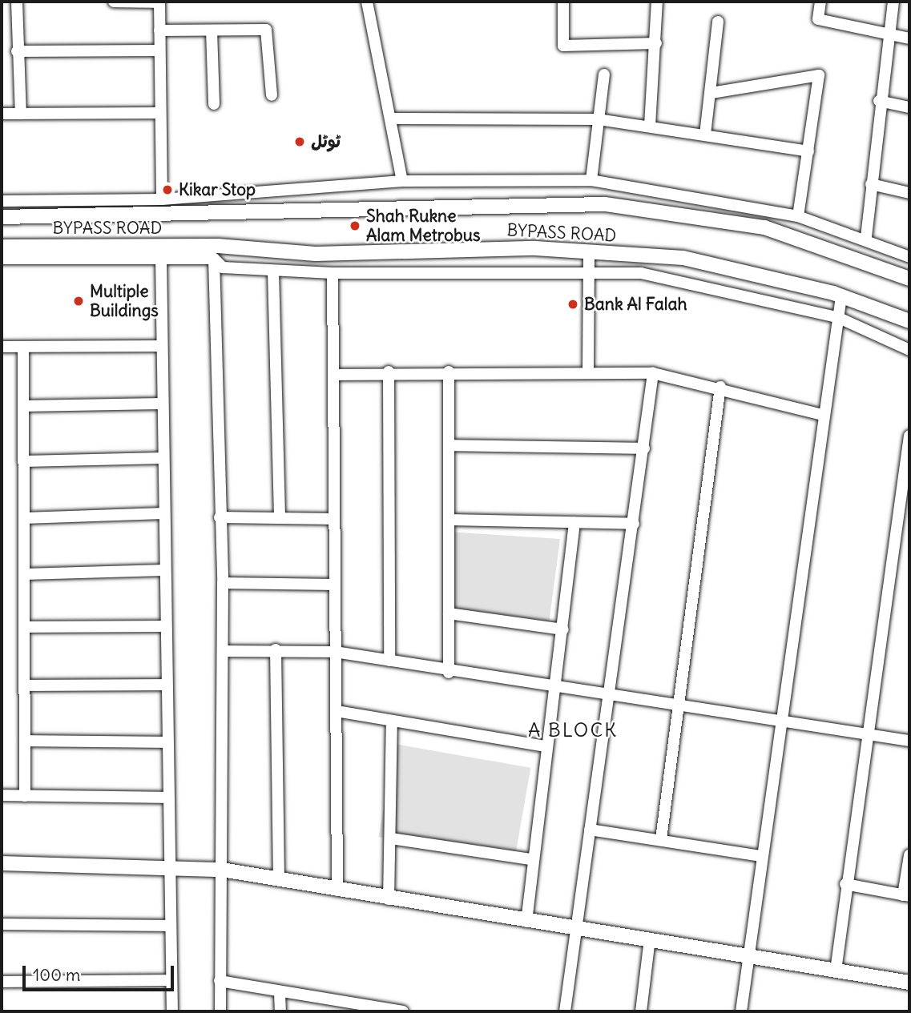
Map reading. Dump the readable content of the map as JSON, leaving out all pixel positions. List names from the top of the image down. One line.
{"streets":{"main road":["BYPASS ROAD"]},"districts":["A BLOCK"],"places":["ٹوٹل","Kikar Stop","Shah Rukne Alam Metrobus","Multiple Buildings","Bank Al Falah"],"scale_bar":"100 m"}
